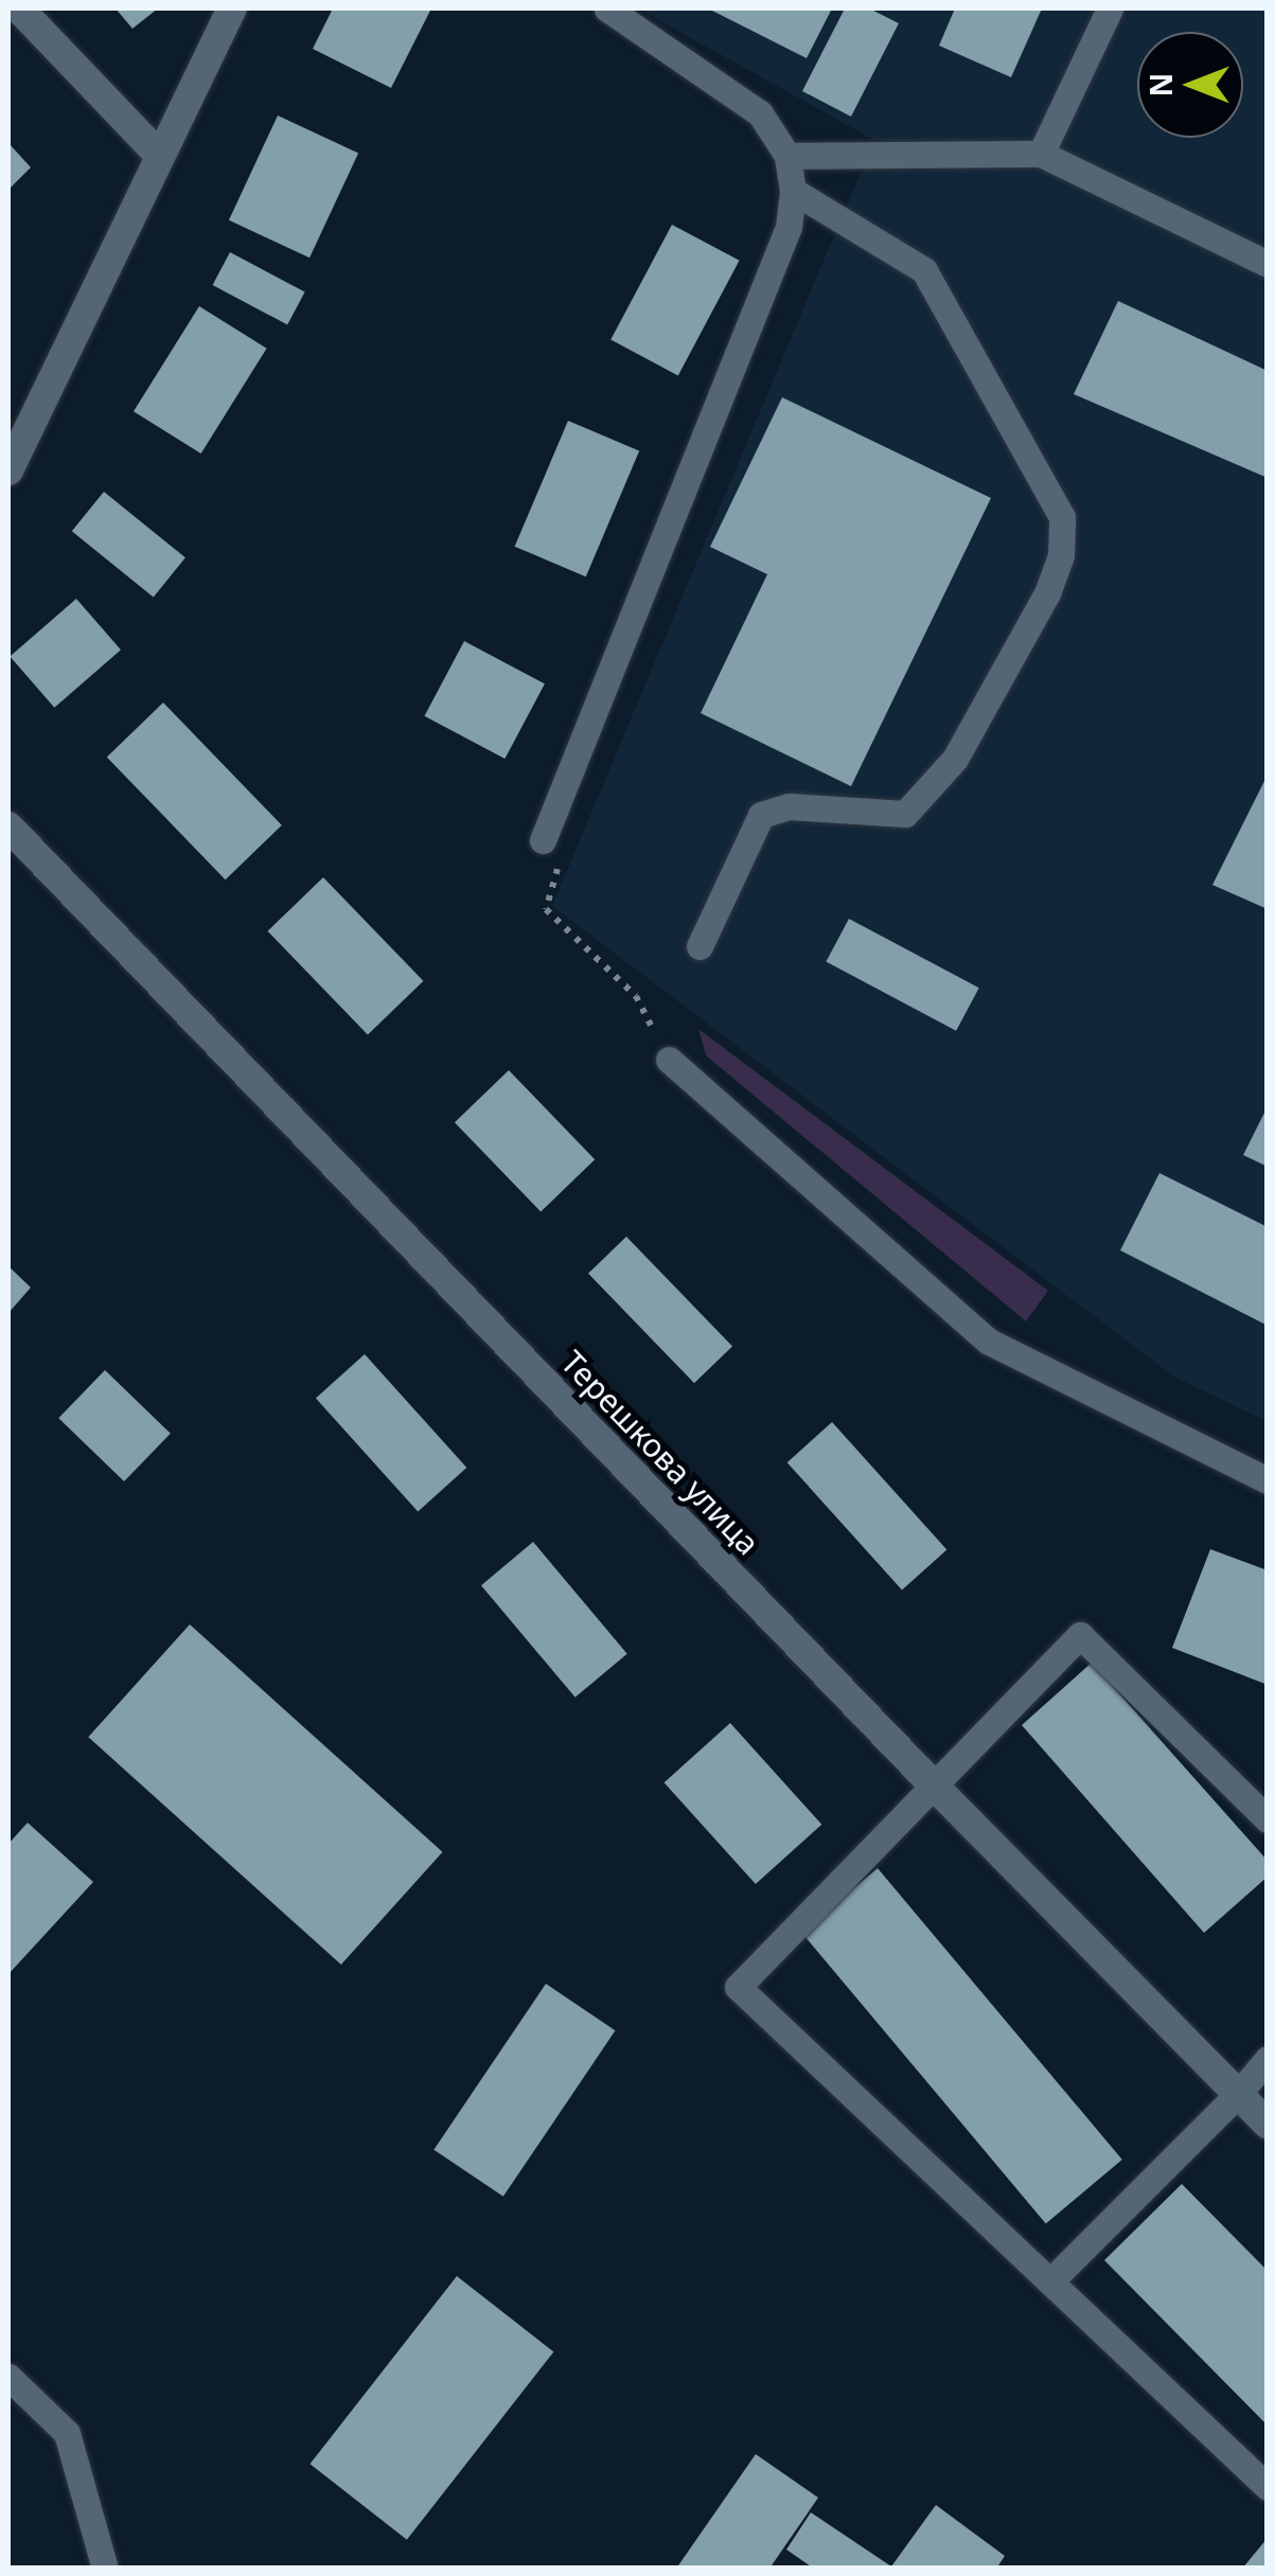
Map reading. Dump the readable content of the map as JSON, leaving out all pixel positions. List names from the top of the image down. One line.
{"streets":{"street":["Терешкова улица"]},"north":"left"}
